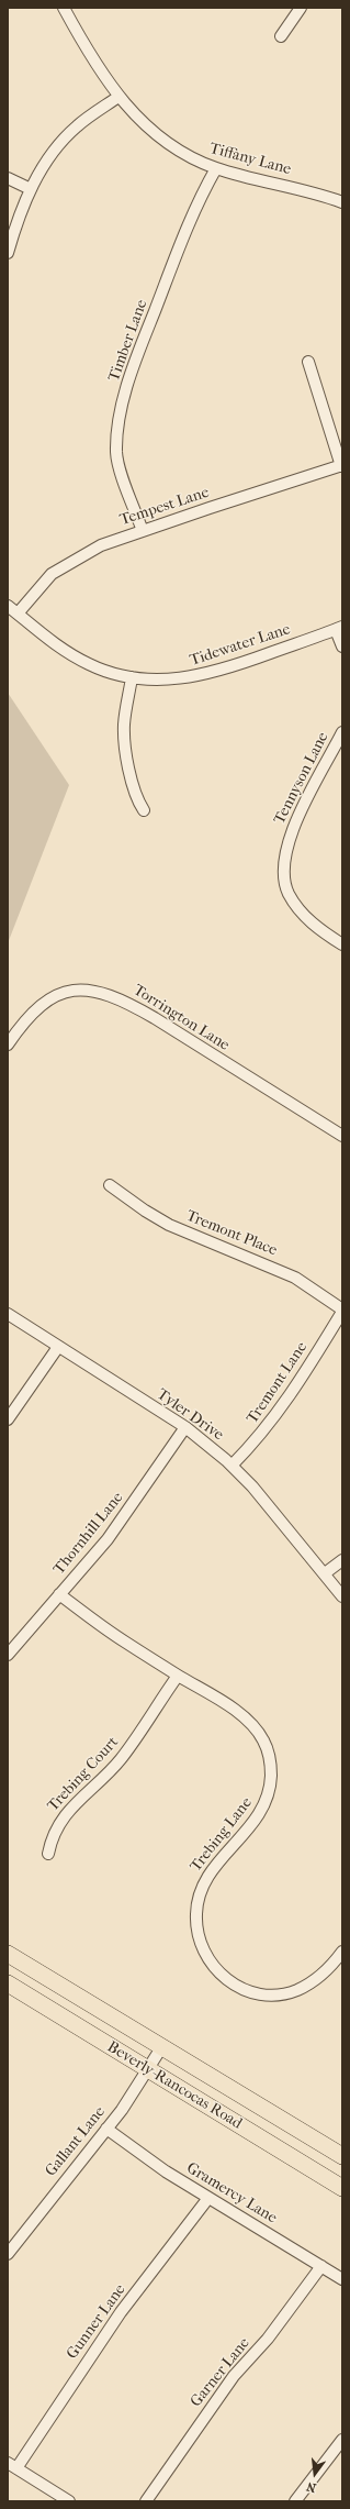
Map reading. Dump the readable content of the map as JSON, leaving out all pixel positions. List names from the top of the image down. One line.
{"streets":{"main road":["Beverly-Rancocas Road"],"street":["Tiffany Lane","Timber Lane","Tempest Lane","Tidewater Lane","Tennyson Lane","Torrington Lane","Tremont Place","Tremont Lane","Tyler Drive","Thornhill Lane","Trebing Court","Trebing Lane","Gallant Lane","Gramercy Lane","Gunner Lane","Garner Lane"]},"crossings":[["Tiffany Lane","Timber Lane"],["Timber Lane","Tempest Lane"],["Tempest Lane","Tidewater Lane"],["Tremont Place","Tremont Lane"],["Tremont Lane","Tyler Drive"],["Tyler Drive","Thornhill Lane"],["Thornhill Lane","Trebing Lane"],["Trebing Court","Trebing Lane"],["Beverly-Rancocas Road","Gallant Lane"],["Gallant Lane","Gramercy Lane"],["Gramercy Lane","Gunner Lane"],["Gramercy Lane","Garner Lane"]],"north":"bottom"}
